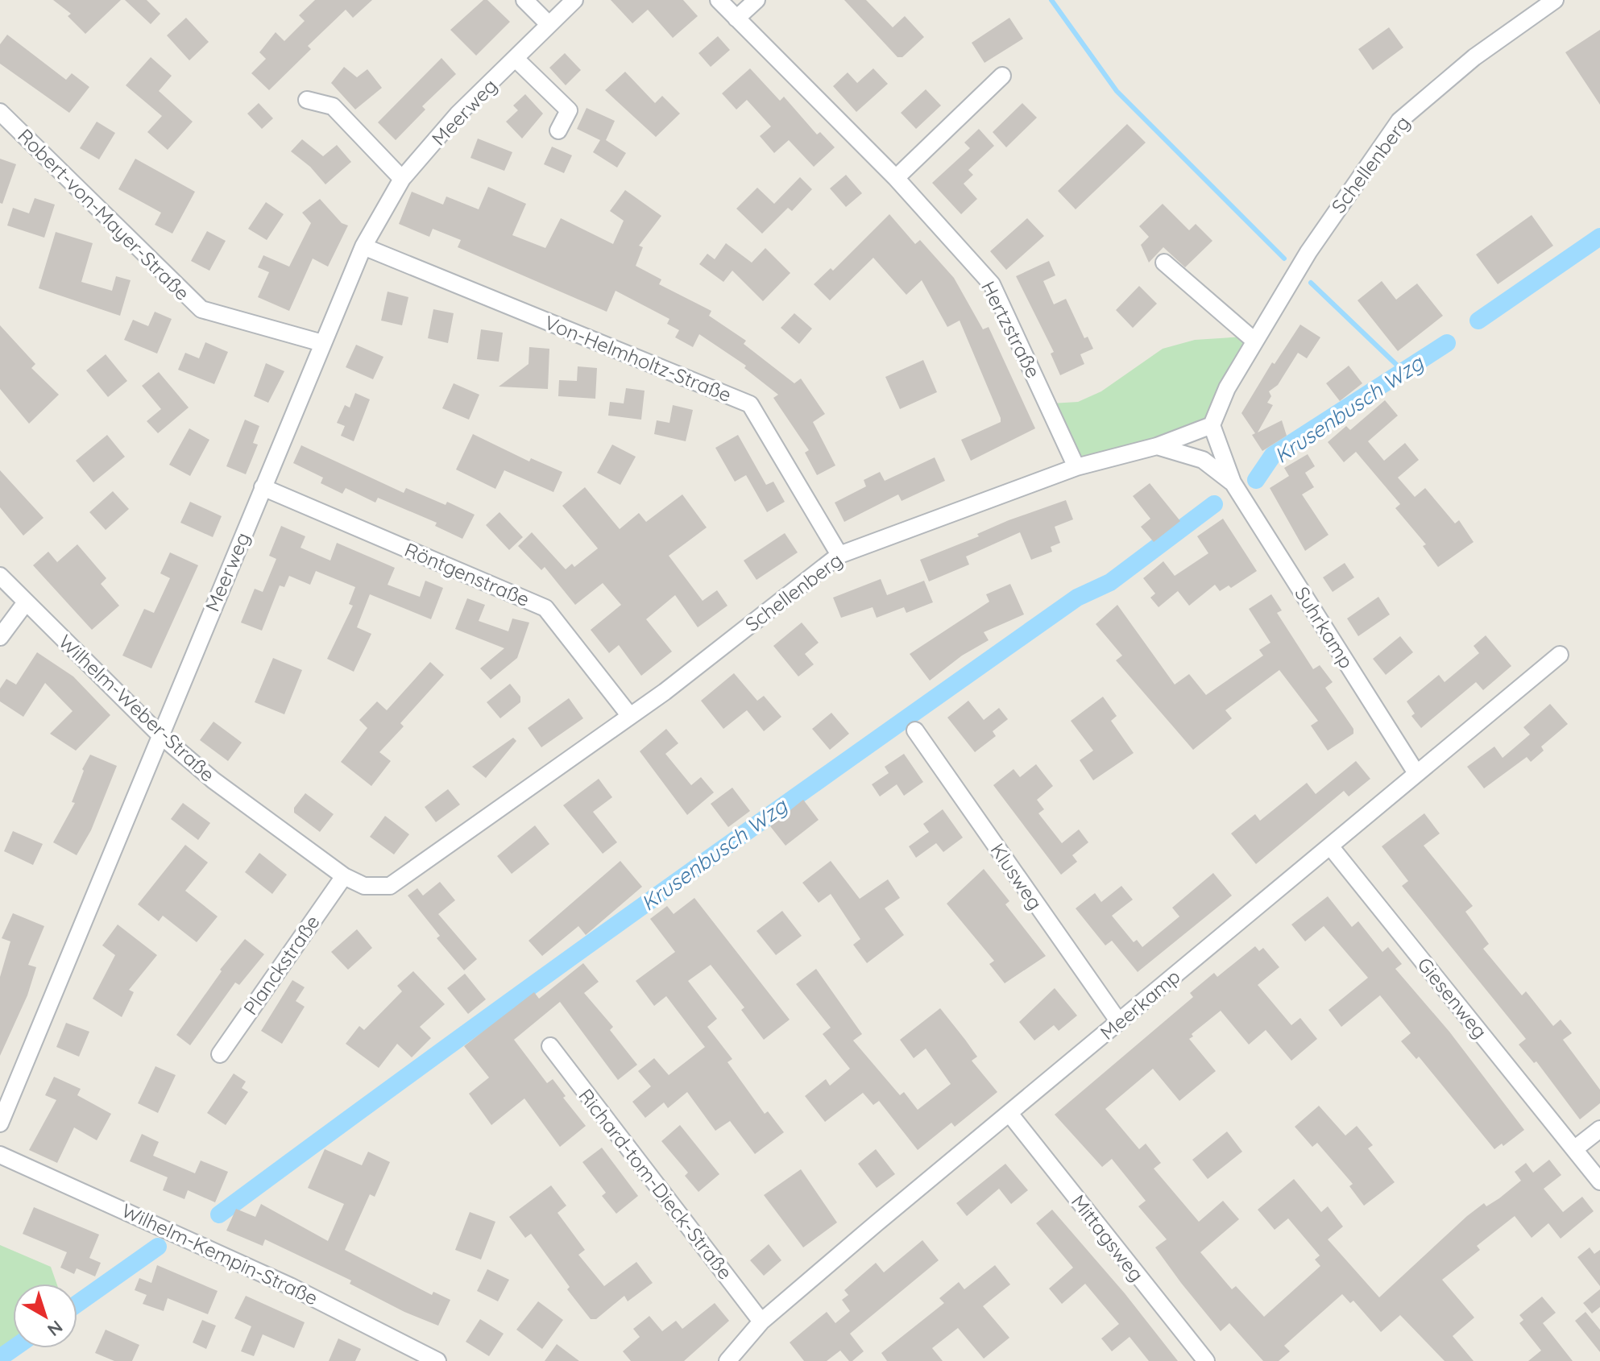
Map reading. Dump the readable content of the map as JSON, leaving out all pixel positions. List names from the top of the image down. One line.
{"streets":{"street":["Meerweg","Schellenberg","Robert-von-Mayer-Straße","Hertzstraße","Von-Helmholtz-Straße","Röntgenstraße","Suhrkamp","Wilhelm-Weber-Straße","Klusweg","Planckstraße","Giesenweg","Meerkamp","Richard-tom-Dieck-Straße","Mittagsweg","Wilhelm-Kempin-Straße"]},"crossings":[["Meerweg","Robert-von-Mayer-Straße"],["Meerweg","Von-Helmholtz-Straße"],["Meerweg","Röntgenstraße"],["Meerweg","Wilhelm-Weber-Straße"],["Schellenberg","Hertzstraße"],["Schellenberg","Von-Helmholtz-Straße"],["Schellenberg","Röntgenstraße"],["Schellenberg","Suhrkamp"],["Schellenberg","Wilhelm-Weber-Straße"],["Schellenberg","Planckstraße"],["Suhrkamp","Meerkamp"],["Wilhelm-Weber-Straße","Planckstraße"],["Klusweg","Meerkamp"],["Giesenweg","Meerkamp"],["Meerkamp","Richard-tom-Dieck-Straße"],["Meerkamp","Mittagsweg"]],"water":["Krusenbusch Wzg"],"north":"bottom right"}
